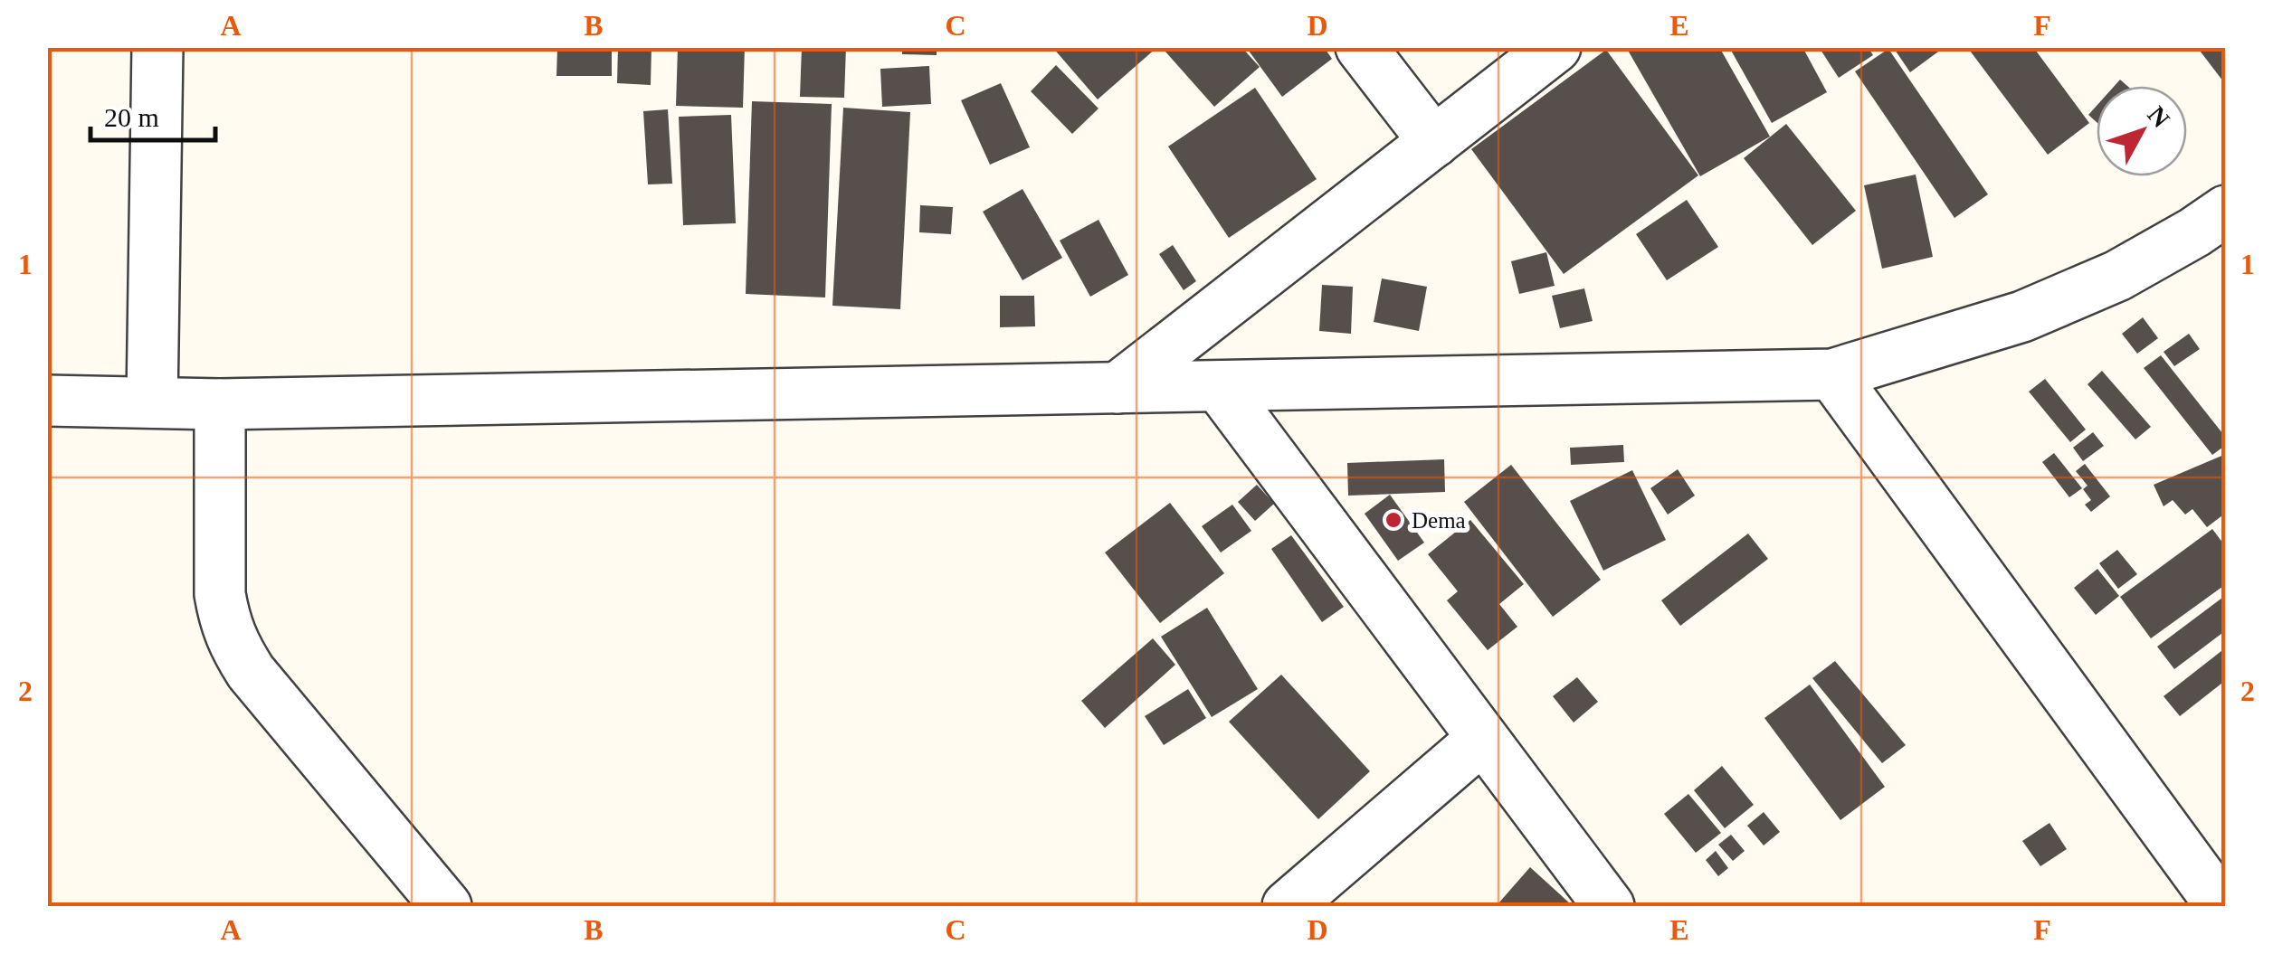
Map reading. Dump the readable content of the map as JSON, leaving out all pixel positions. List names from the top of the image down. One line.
{"places":["Dema"],"scale_bar":"20 m","north":"top right","grid":{"columns":["A","B","C","D","E","F"],"rows":["1","2"]}}
